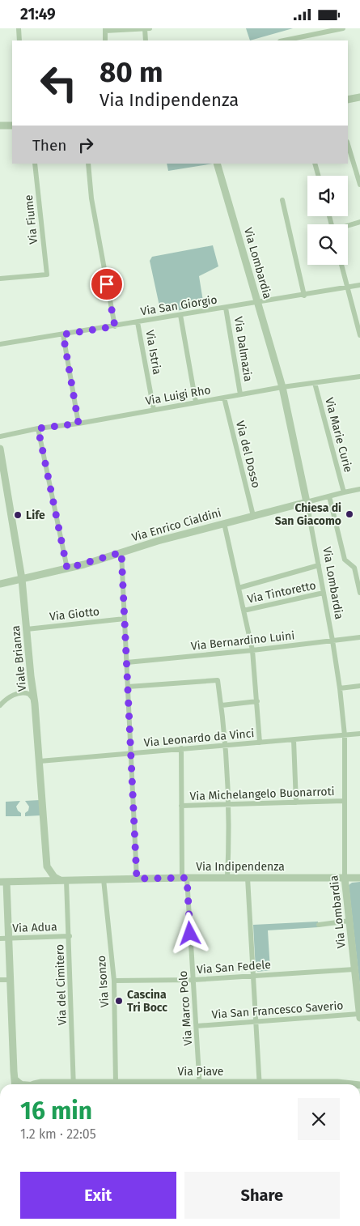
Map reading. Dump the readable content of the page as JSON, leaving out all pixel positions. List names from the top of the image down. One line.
{"streets":{"street":["Via Fiume","Via Lombardia","Via San Giorgio","Via Dalmazia","Via Istria","Via Luigi Rho","Via Marie Curie","Via del Dosso","Via Enrico Cialdini","Via Tintoretto","Via Giotto","Via Bernardino Luini","Viale Brianza","Via Leonardo da Vinci","Via Michelangelo Buonarroti","Via Indipendenza","Via Adua","Via San Fedele","Via Isonzo","Via del Cimitero","Via Marco Polo","Via San Francesco Saverio","Via Piave"]},"crossings":[["Via Lombardia","Via San Giorgio"],["Via Lombardia","Via Luigi Rho"],["Via Lombardia","Via Enrico Cialdini"],["Via Lombardia","Via Tintoretto"],["Via Lombardia","Via Bernardino Luini"],["Via Lombardia","Via Leonardo da Vinci"],["Via Lombardia","Via Michelangelo Buonarroti"],["Via Lombardia","Via Indipendenza"],["Via Lombardia","Via San Fedele"],["Via Lombardia","Via San Francesco Saverio"],["Via San Giorgio","Via Dalmazia"],["Via San Giorgio","Via Istria"],["Via Dalmazia","Via Luigi Rho"],["Via Istria","Via Luigi Rho"],["Via Luigi Rho","Via Marie Curie"],["Via Luigi Rho","Via del Dosso"],["Via Marie Curie","Via Enrico Cialdini"],["Via del Dosso","Via Enrico Cialdini"],["Via Enrico Cialdini","Viale Brianza"],["Via Giotto","Viale Brianza"],["Viale Brianza","Via Leonardo da Vinci"],["Viale Brianza","Via Indipendenza"],["Via Leonardo da Vinci","Via Marco Polo"],["Via Michelangelo Buonarroti","Via Marco Polo"],["Via Indipendenza","Via Isonzo"],["Via Indipendenza","Via del Cimitero"],["Via Indipendenza","Via Marco Polo"],["Via Adua","Via del Cimitero"],["Via San Fedele","Via Isonzo"],["Via San Fedele","Via Marco Polo"],["Via Isonzo","Via Piave"],["Via Marco Polo","Via San Francesco Saverio"]],"places":["Chiesa di San Giacomo","Life","Cascina Tri Bocc"],"page":{"status":"21:49","turn":["80 m","Via Indipendenza"],"then":"Then","heading":["16 min","1.2 km · 22:05"],"buttons":["Exit","Share"]}}
